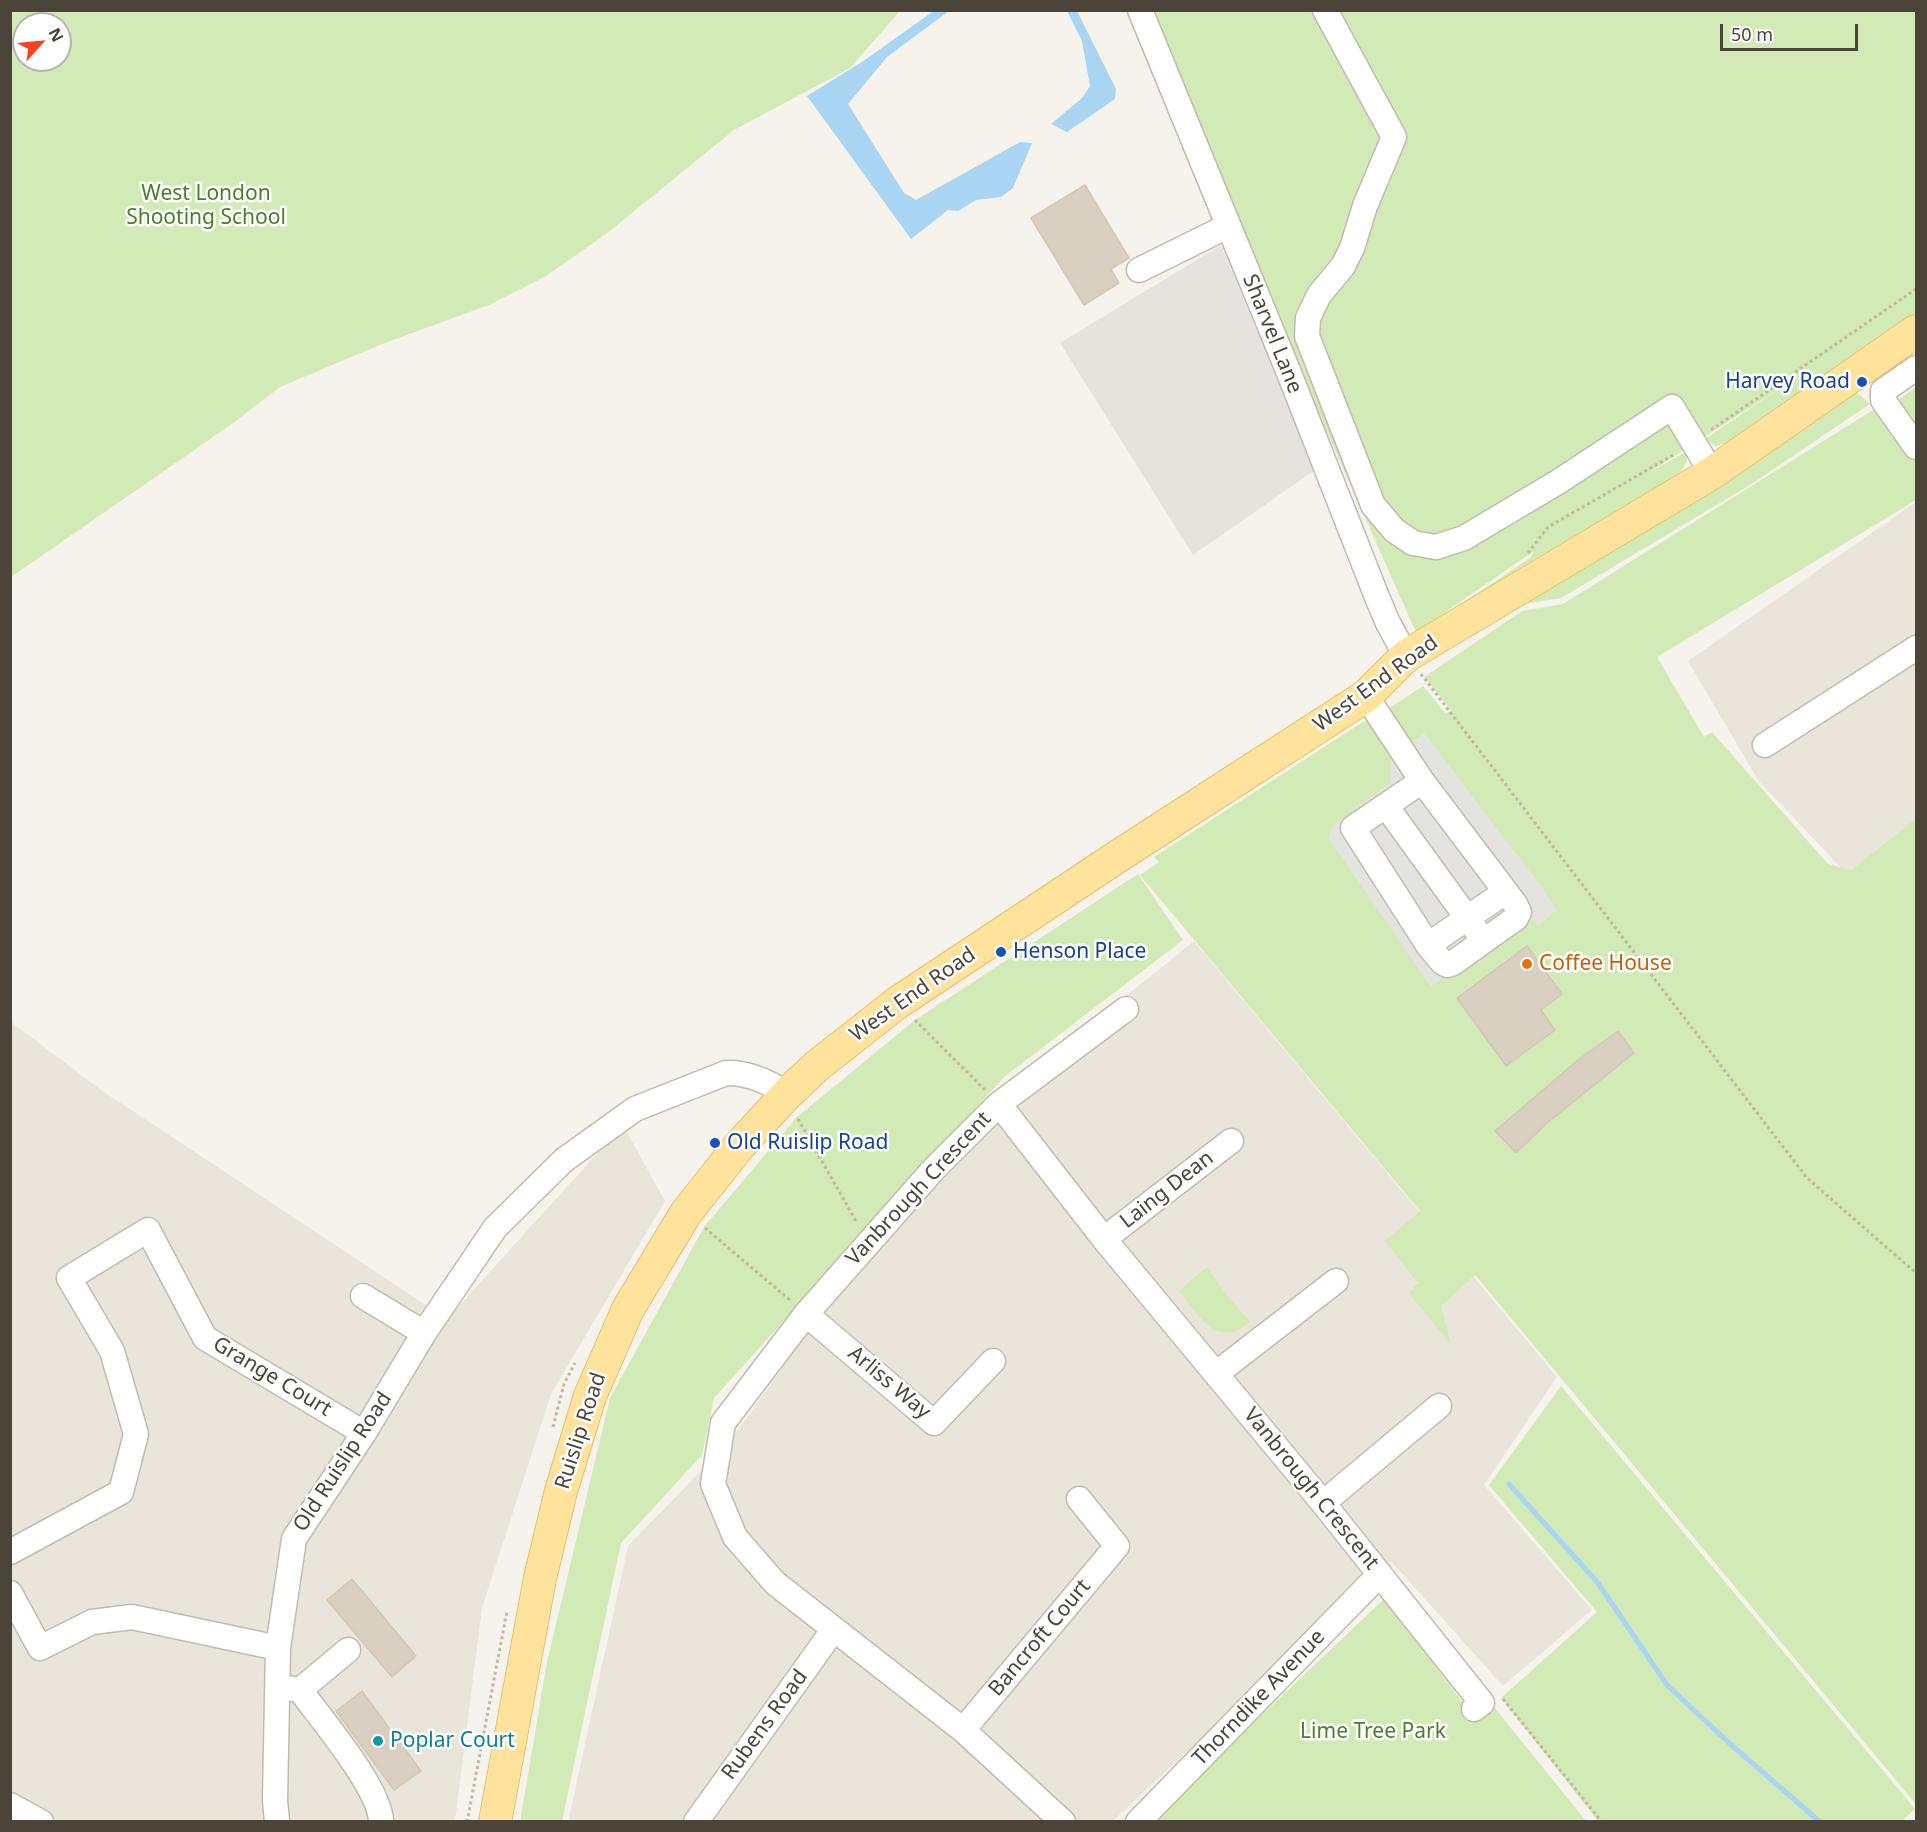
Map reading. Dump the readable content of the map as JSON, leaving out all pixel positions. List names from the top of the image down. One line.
{"streets":{"main road":["West End Road","Ruislip Road"],"street":["Sharvel Lane","Vanbrough Crescent","Laing Dean","Grange Court","Arliss Way","Old Ruislip Road","Bancroft Court","Thorndike Avenue","Rubens Road"]},"crossings":[["Sharvel Lane","West End Road"],["West End Road","Ruislip Road"],["West End Road","Old Ruislip Road"],["Vanbrough Crescent","Laing Dean"],["Vanbrough Crescent","Arliss Way"],["Vanbrough Crescent","Bancroft Court"],["Vanbrough Crescent","Thorndike Avenue"],["Vanbrough Crescent","Rubens Road"],["Grange Court","Old Ruislip Road"],["Ruislip Road","Old Ruislip Road"]],"parks":["West London Shooting School","Lime Tree Park"],"places":["Harvey Road","Henson Place","Coffee House","Old Ruislip Road","Poplar Court"],"scale_bar":"50 m","north":"top right"}
